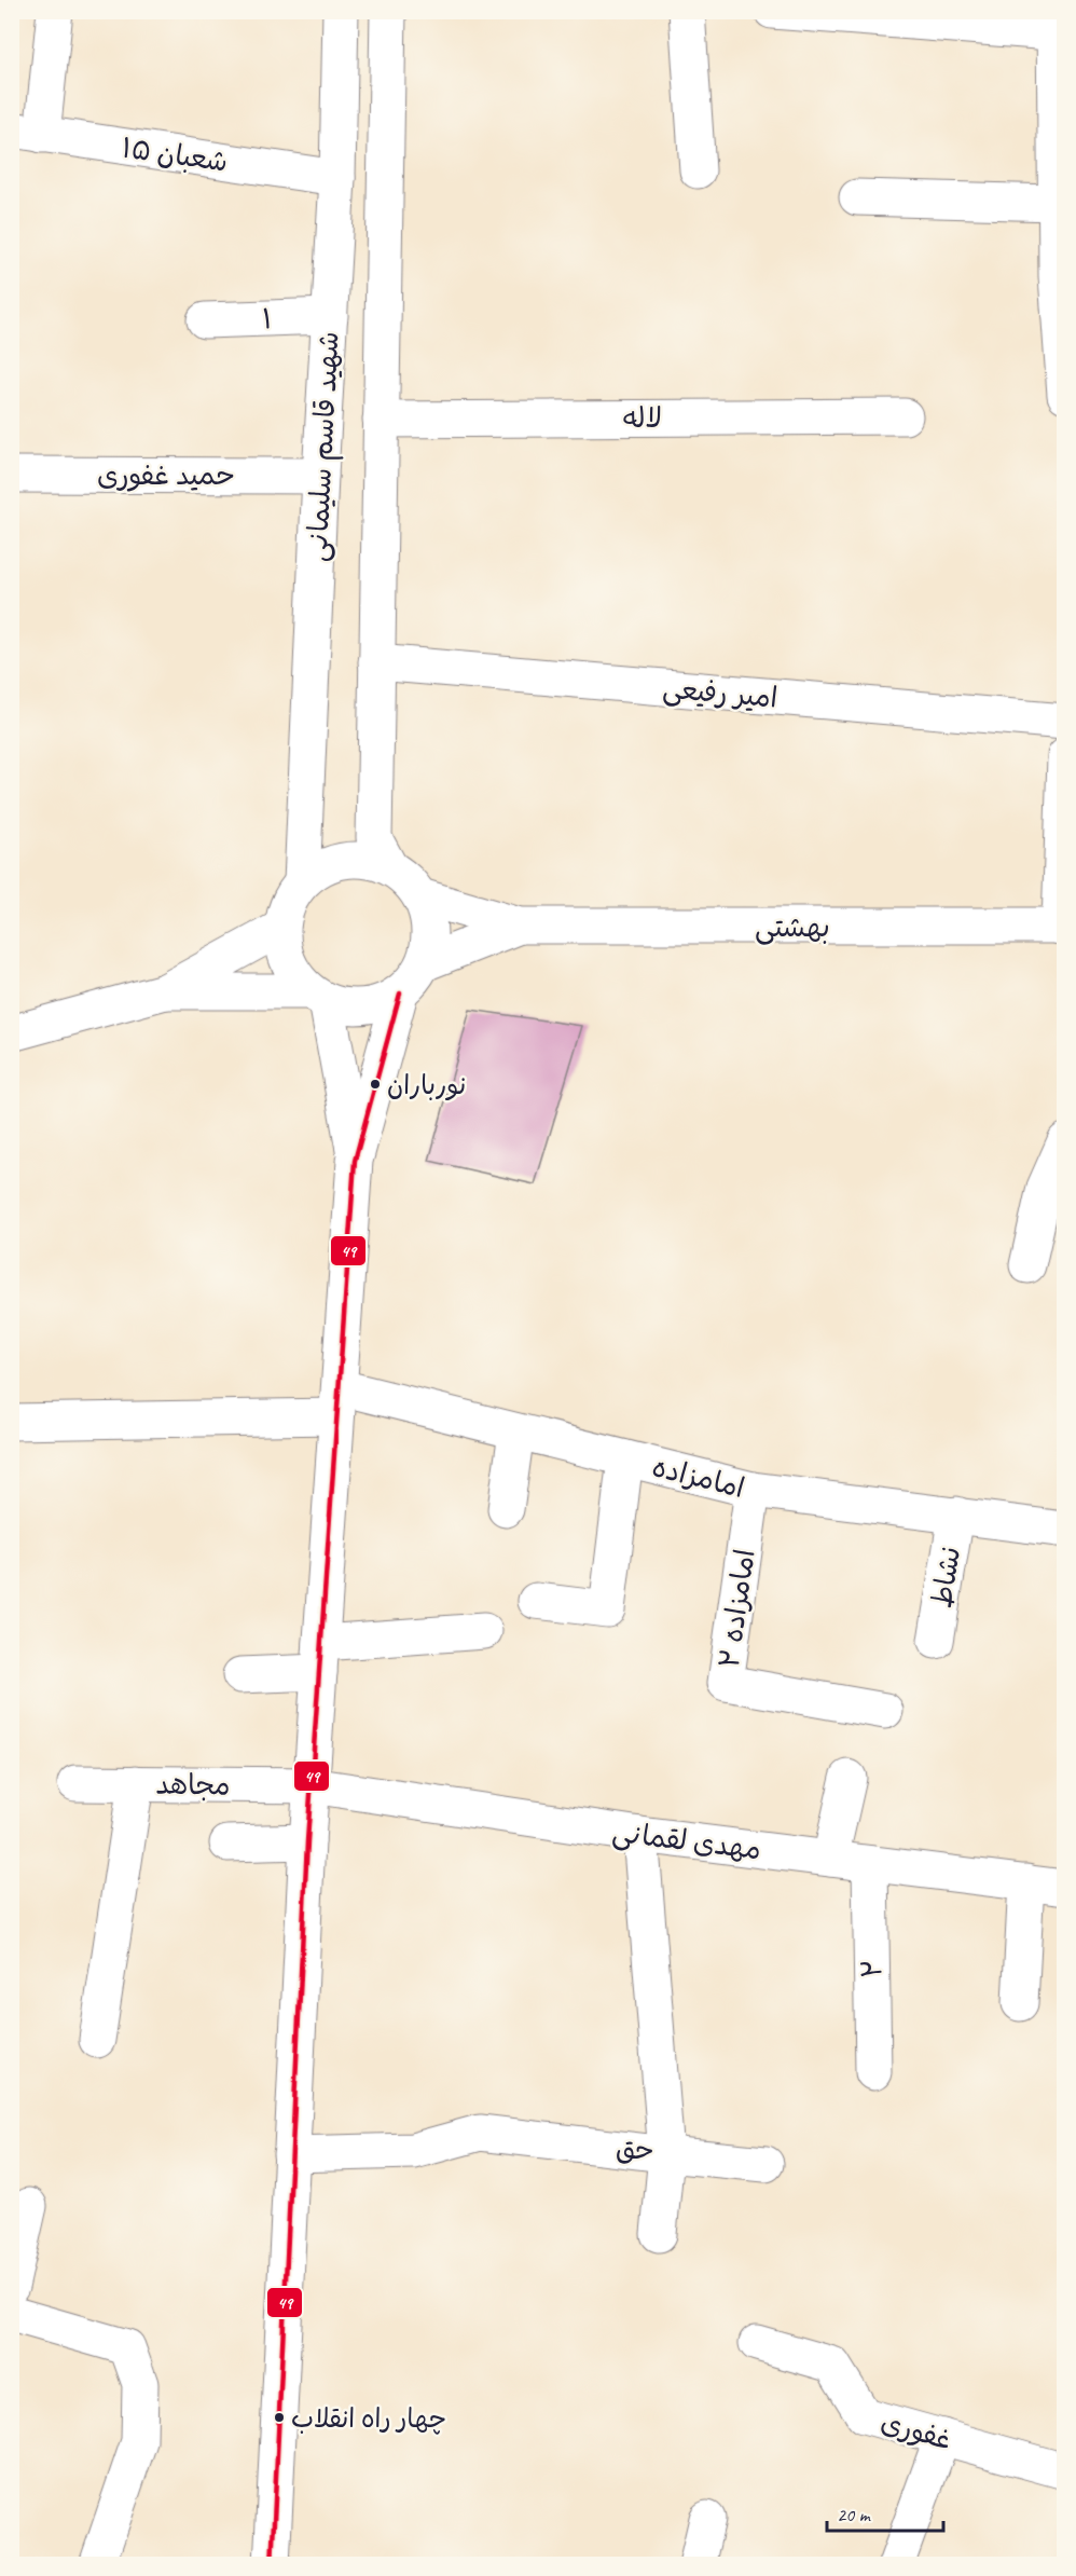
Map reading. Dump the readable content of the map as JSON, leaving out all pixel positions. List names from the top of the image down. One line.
{"streets":{"street":["۱۵ شعبان","۱","لاله","شهید قاسم سلیمانی","حمید غفوری","امیر رفیعی","بهشتی","امامزاده","نشاط","امامزاده ۲","مجاهد","مهدی لقمانی","۲","حق","غفوری"]},"crossings":[["۱۵ شعبان","شهید قاسم سلیمانی"],["۱","شهید قاسم سلیمانی"],["لاله","شهید قاسم سلیمانی"],["شهید قاسم سلیمانی","حمید غفوری"],["شهید قاسم سلیمانی","امیر رفیعی"],["امامزاده","نشاط"],["امامزاده","امامزاده ۲"],["مجاهد","مهدی لقمانی"],["مهدی لقمانی","۲"],["مهدی لقمانی","حق"]],"places":["نورباران","چهار راه انقلاب"],"lines":["transit line 49"],"scale_bar":"20 m"}
